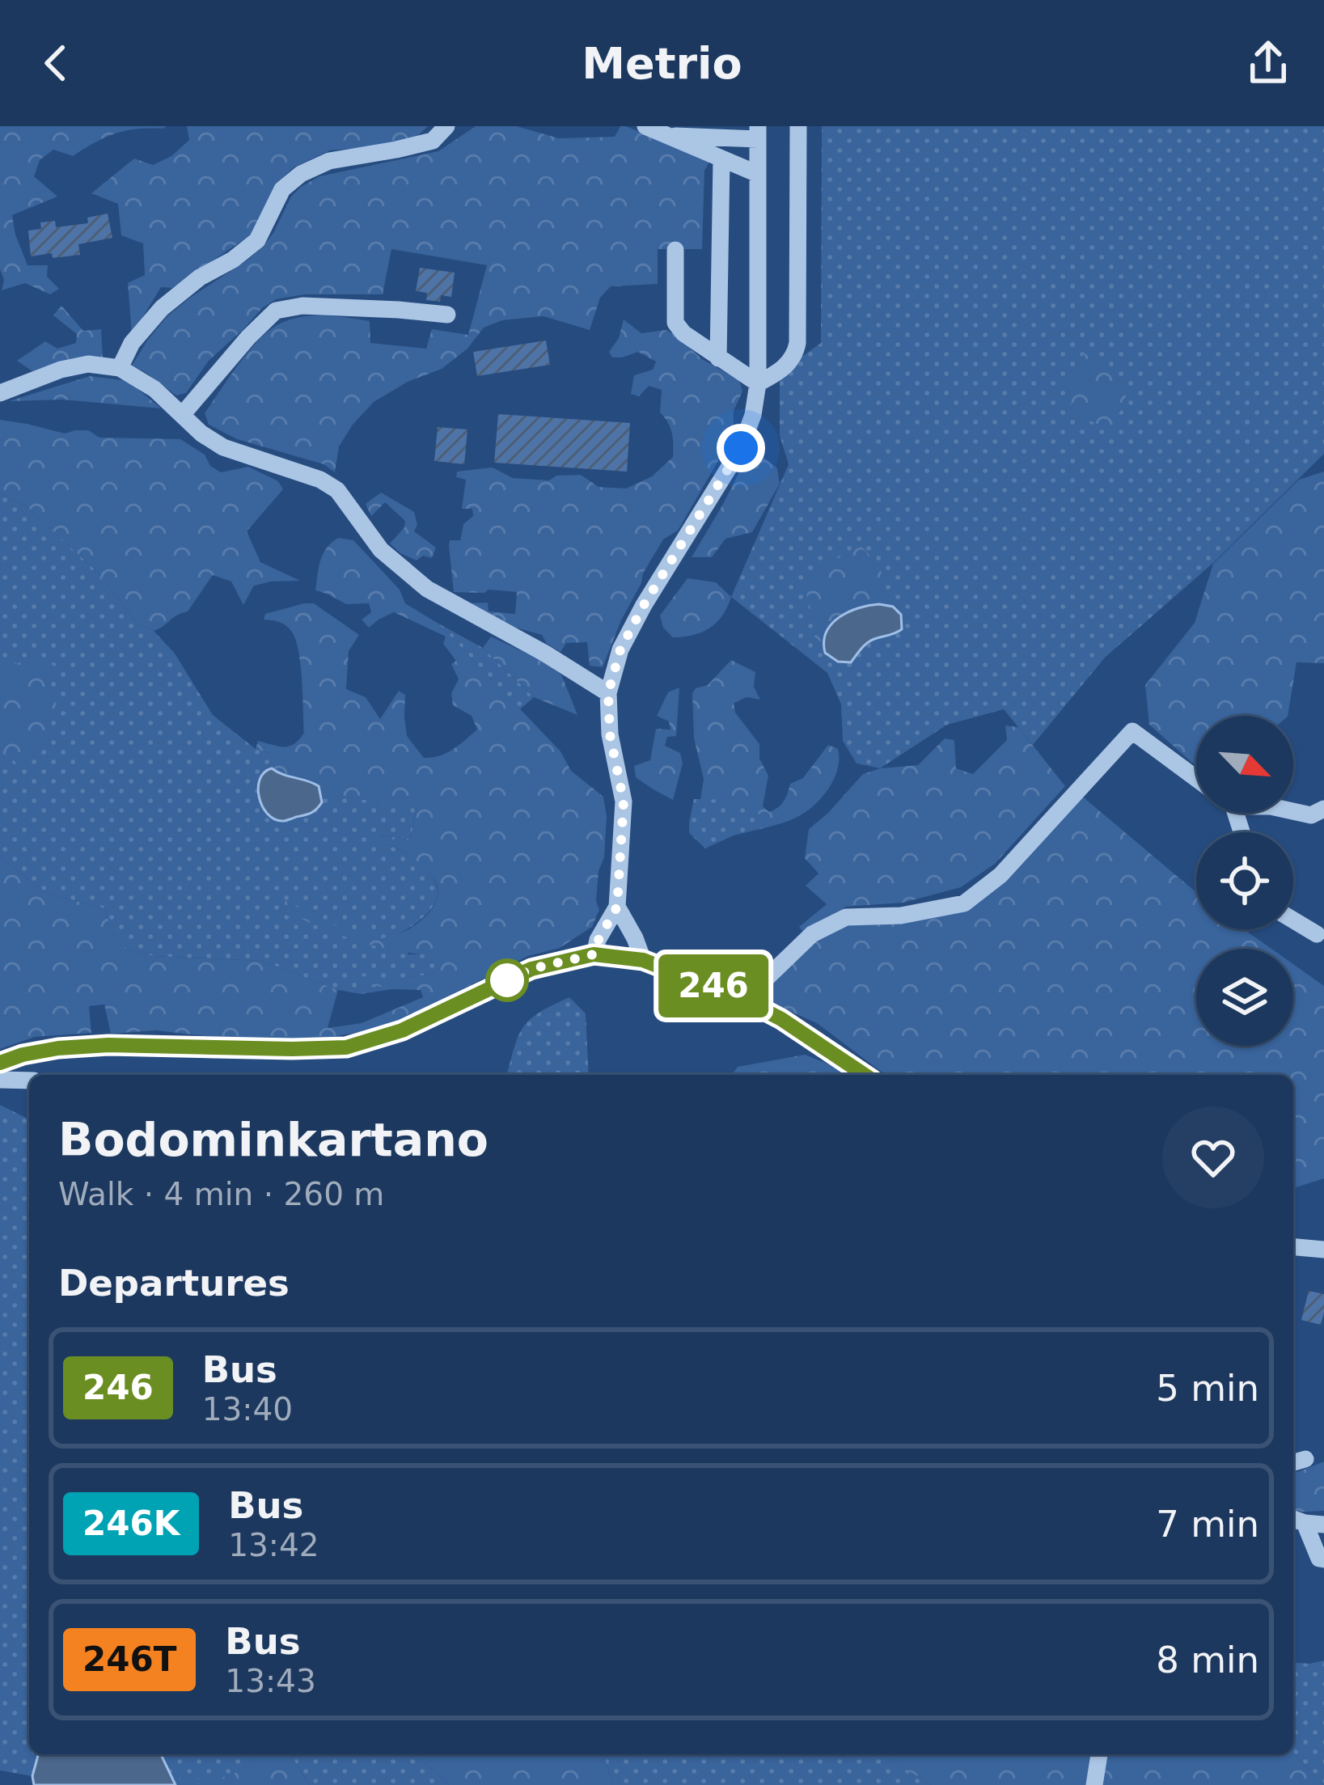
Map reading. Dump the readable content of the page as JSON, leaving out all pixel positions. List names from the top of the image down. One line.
{"lines":["bus line 246"],"north":"bottom right","page":{"header":"Metrio","on_map":"246","heading":[["Bodominkartano","Walk · 4 min · 260 m"],"Departures"],"list":[{"mark":"246","name":"Bus","note":"13:40","value":"5 min"},{"mark":"246K","name":"Bus","note":"13:42","value":"7 min"},{"mark":"246T","name":"Bus","note":"13:43","value":"8 min"}]}}
